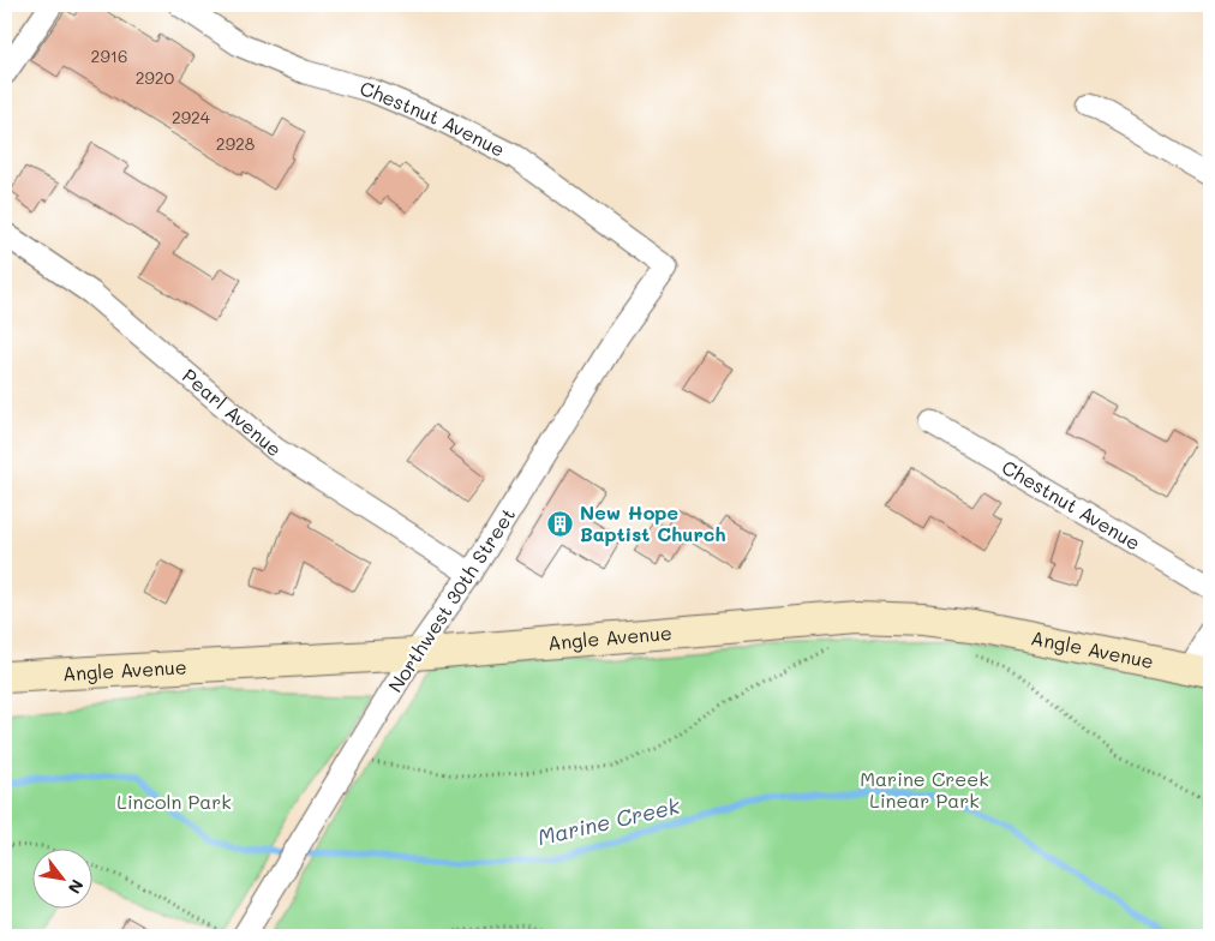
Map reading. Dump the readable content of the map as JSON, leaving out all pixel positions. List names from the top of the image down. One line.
{"streets":{"main road":["Angle Avenue"],"street":["Chestnut Avenue","Pearl Avenue","Northwest 30th Street"]},"crossings":[["Chestnut Avenue","Northwest 30th Street"],["Pearl Avenue","Northwest 30th Street"],["Northwest 30th Street","Angle Avenue"]],"water":["Marine Creek"],"parks":["Marine Creek Linear Park","Lincoln Park"],"places":{"building":["New Hope Baptist Church"]},"house_numbers":["2916","2920","2924","2928"],"north":"bottom right"}
